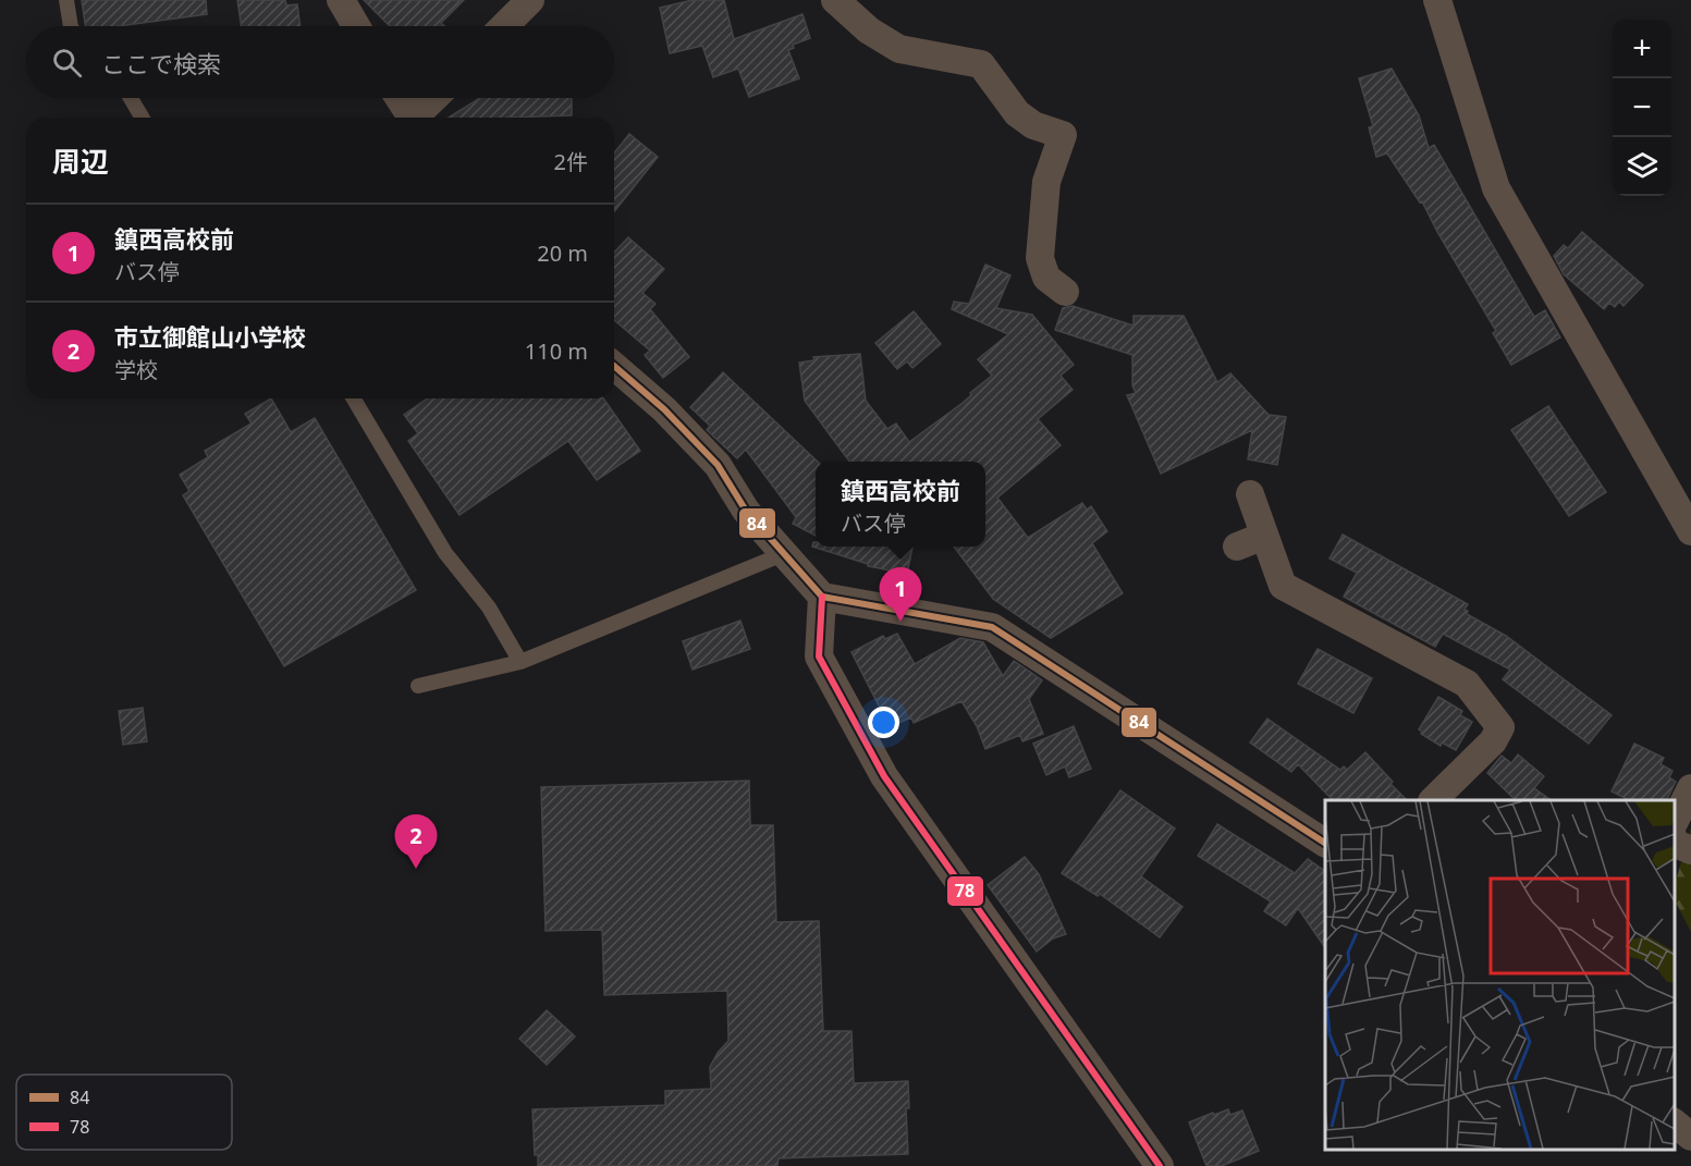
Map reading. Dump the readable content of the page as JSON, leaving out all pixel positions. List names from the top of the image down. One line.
{"lines":["transit line 84","transit line 78"],"legend":["84","78"],"page":{"map_buttons":["+","−"],"search":"ここで検索","heading":["周辺","2件"],"list":[{"mark":"1","name":"鎮西高校前","note":"バス停","value":"20 m"},{"mark":"2","name":"市立御館山小学校","note":"学校","value":"110 m"}],"popup":["鎮西高校前","バス停"],"pins":["1","2"]}}
